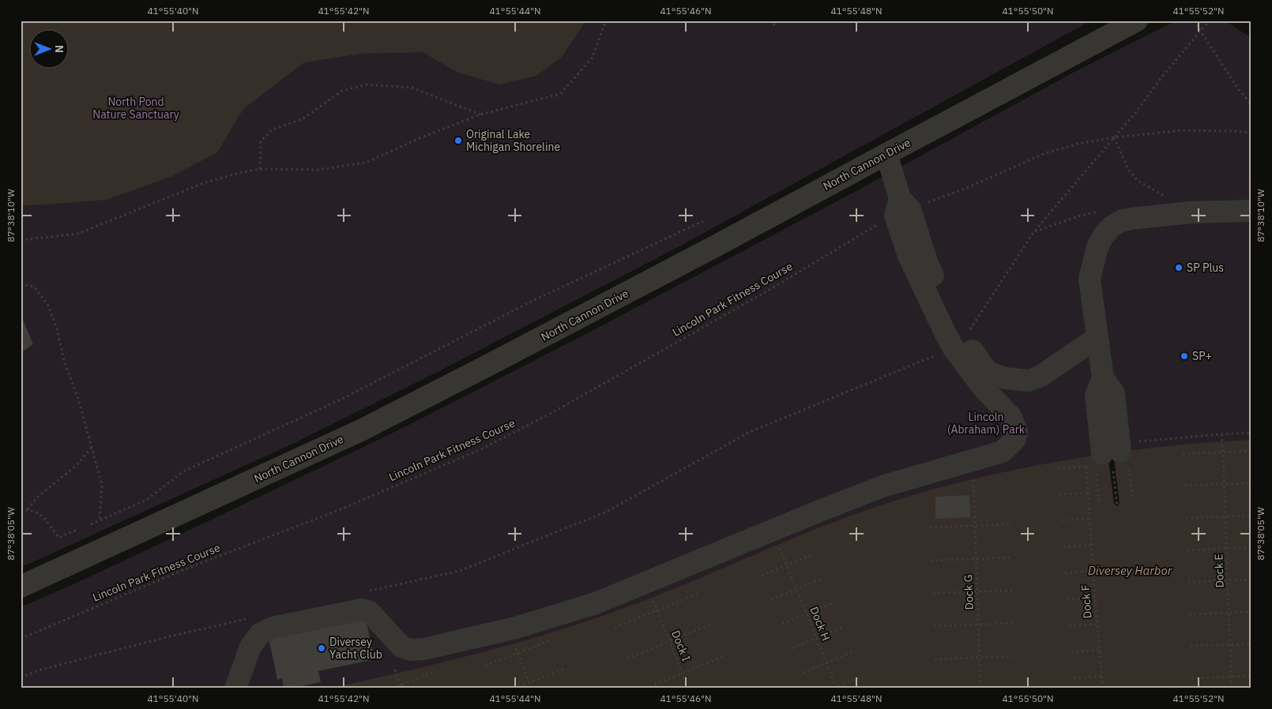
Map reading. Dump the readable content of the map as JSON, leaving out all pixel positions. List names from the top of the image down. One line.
{"streets":{"street":["North Cannon Drive"],"path":["Lincoln Park Fitness Course","Dock E","Dock G","Dock F","Dock H","Dock I"]},"water":["Diversey Harbor"],"parks":["North Pond Nature Sanctuary","Lincoln (Abraham) Park"],"places":["Original Lake Michigan Shoreline","SP Plus","SP+","Diversey Yacht Club"],"north":"right","coordinates":["41°55'40\"N","41°55'42\"N","41°55'44\"N","41°55'46\"N","41°55'48\"N","41°55'50\"N","41°55'52\"N","87°38'10\"W","87°38'05\"W"]}
